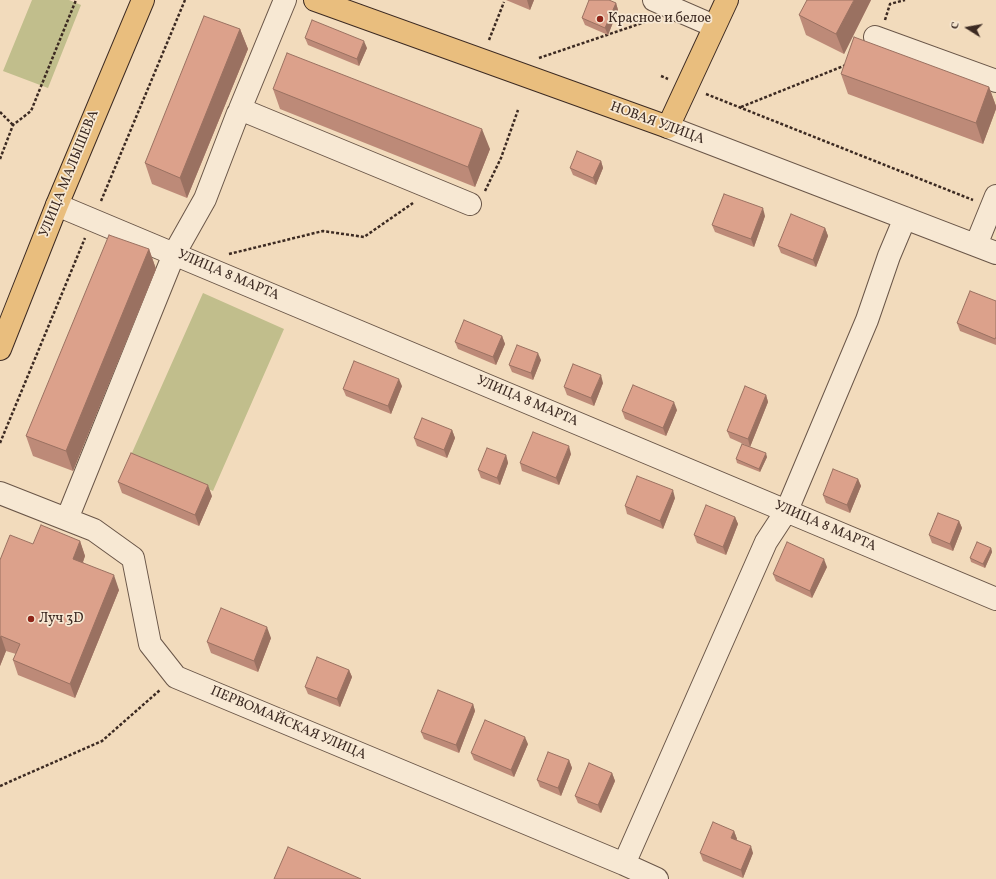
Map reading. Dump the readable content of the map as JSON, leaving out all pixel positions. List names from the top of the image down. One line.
{"streets":{"main road":["НОВАЯ УЛИЦА","УЛИЦА МАЛЫШЕВА"],"street":["УЛИЦА 8 МАРТА","ПЕРВОМАЙСКАЯ УЛИЦА"]},"crossings":[["УЛИЦА МАЛЫШЕВА","УЛИЦА 8 МАРТА"]],"places":["Красное и белое","Луч 3D"],"north":"left"}
